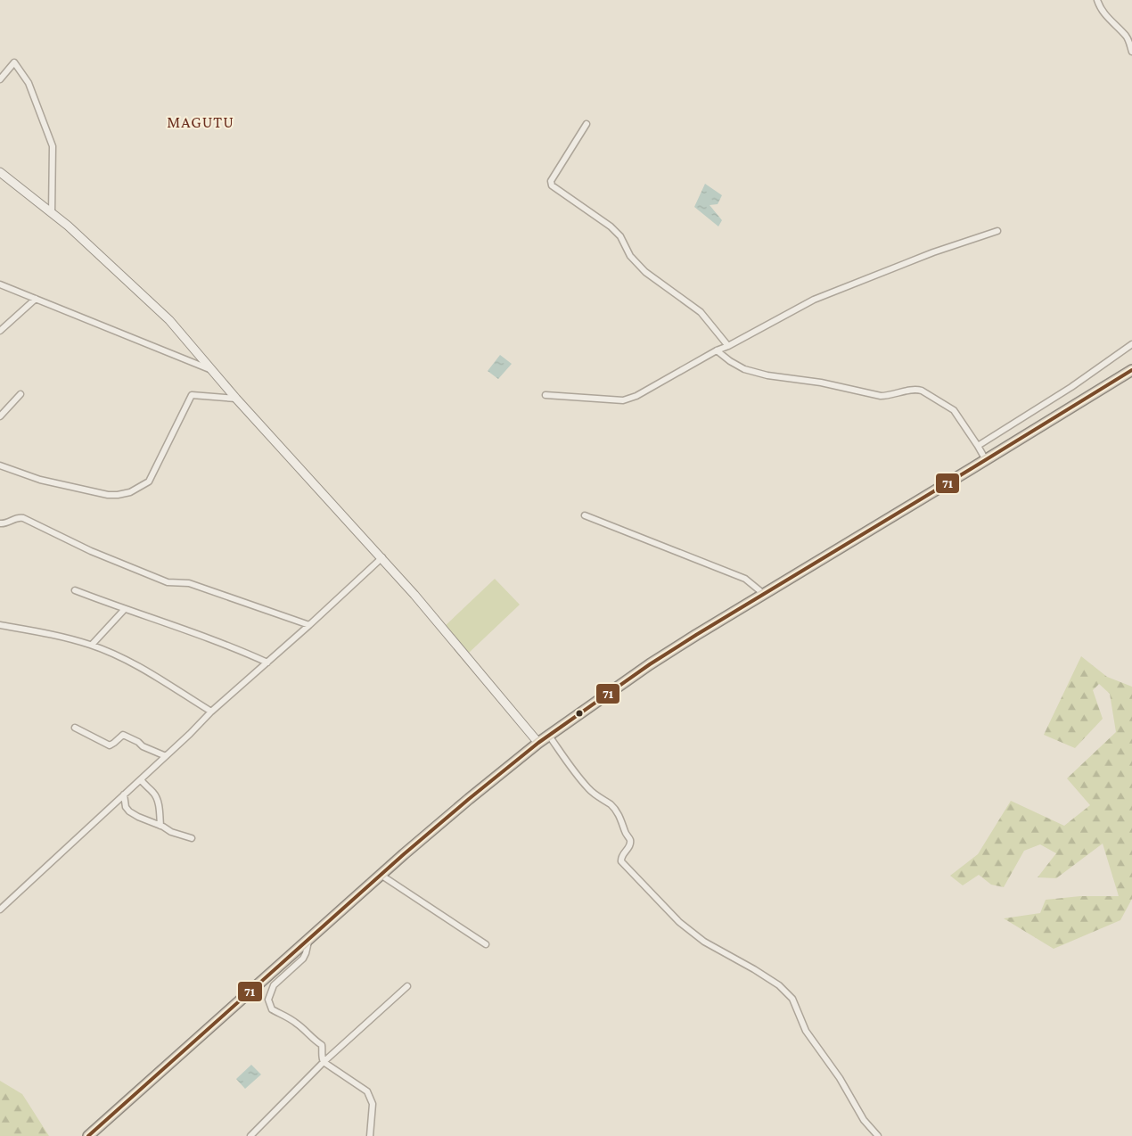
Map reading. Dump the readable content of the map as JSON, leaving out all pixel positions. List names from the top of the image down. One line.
{"districts":["MAGUTU"],"lines":["transit line 71"]}
